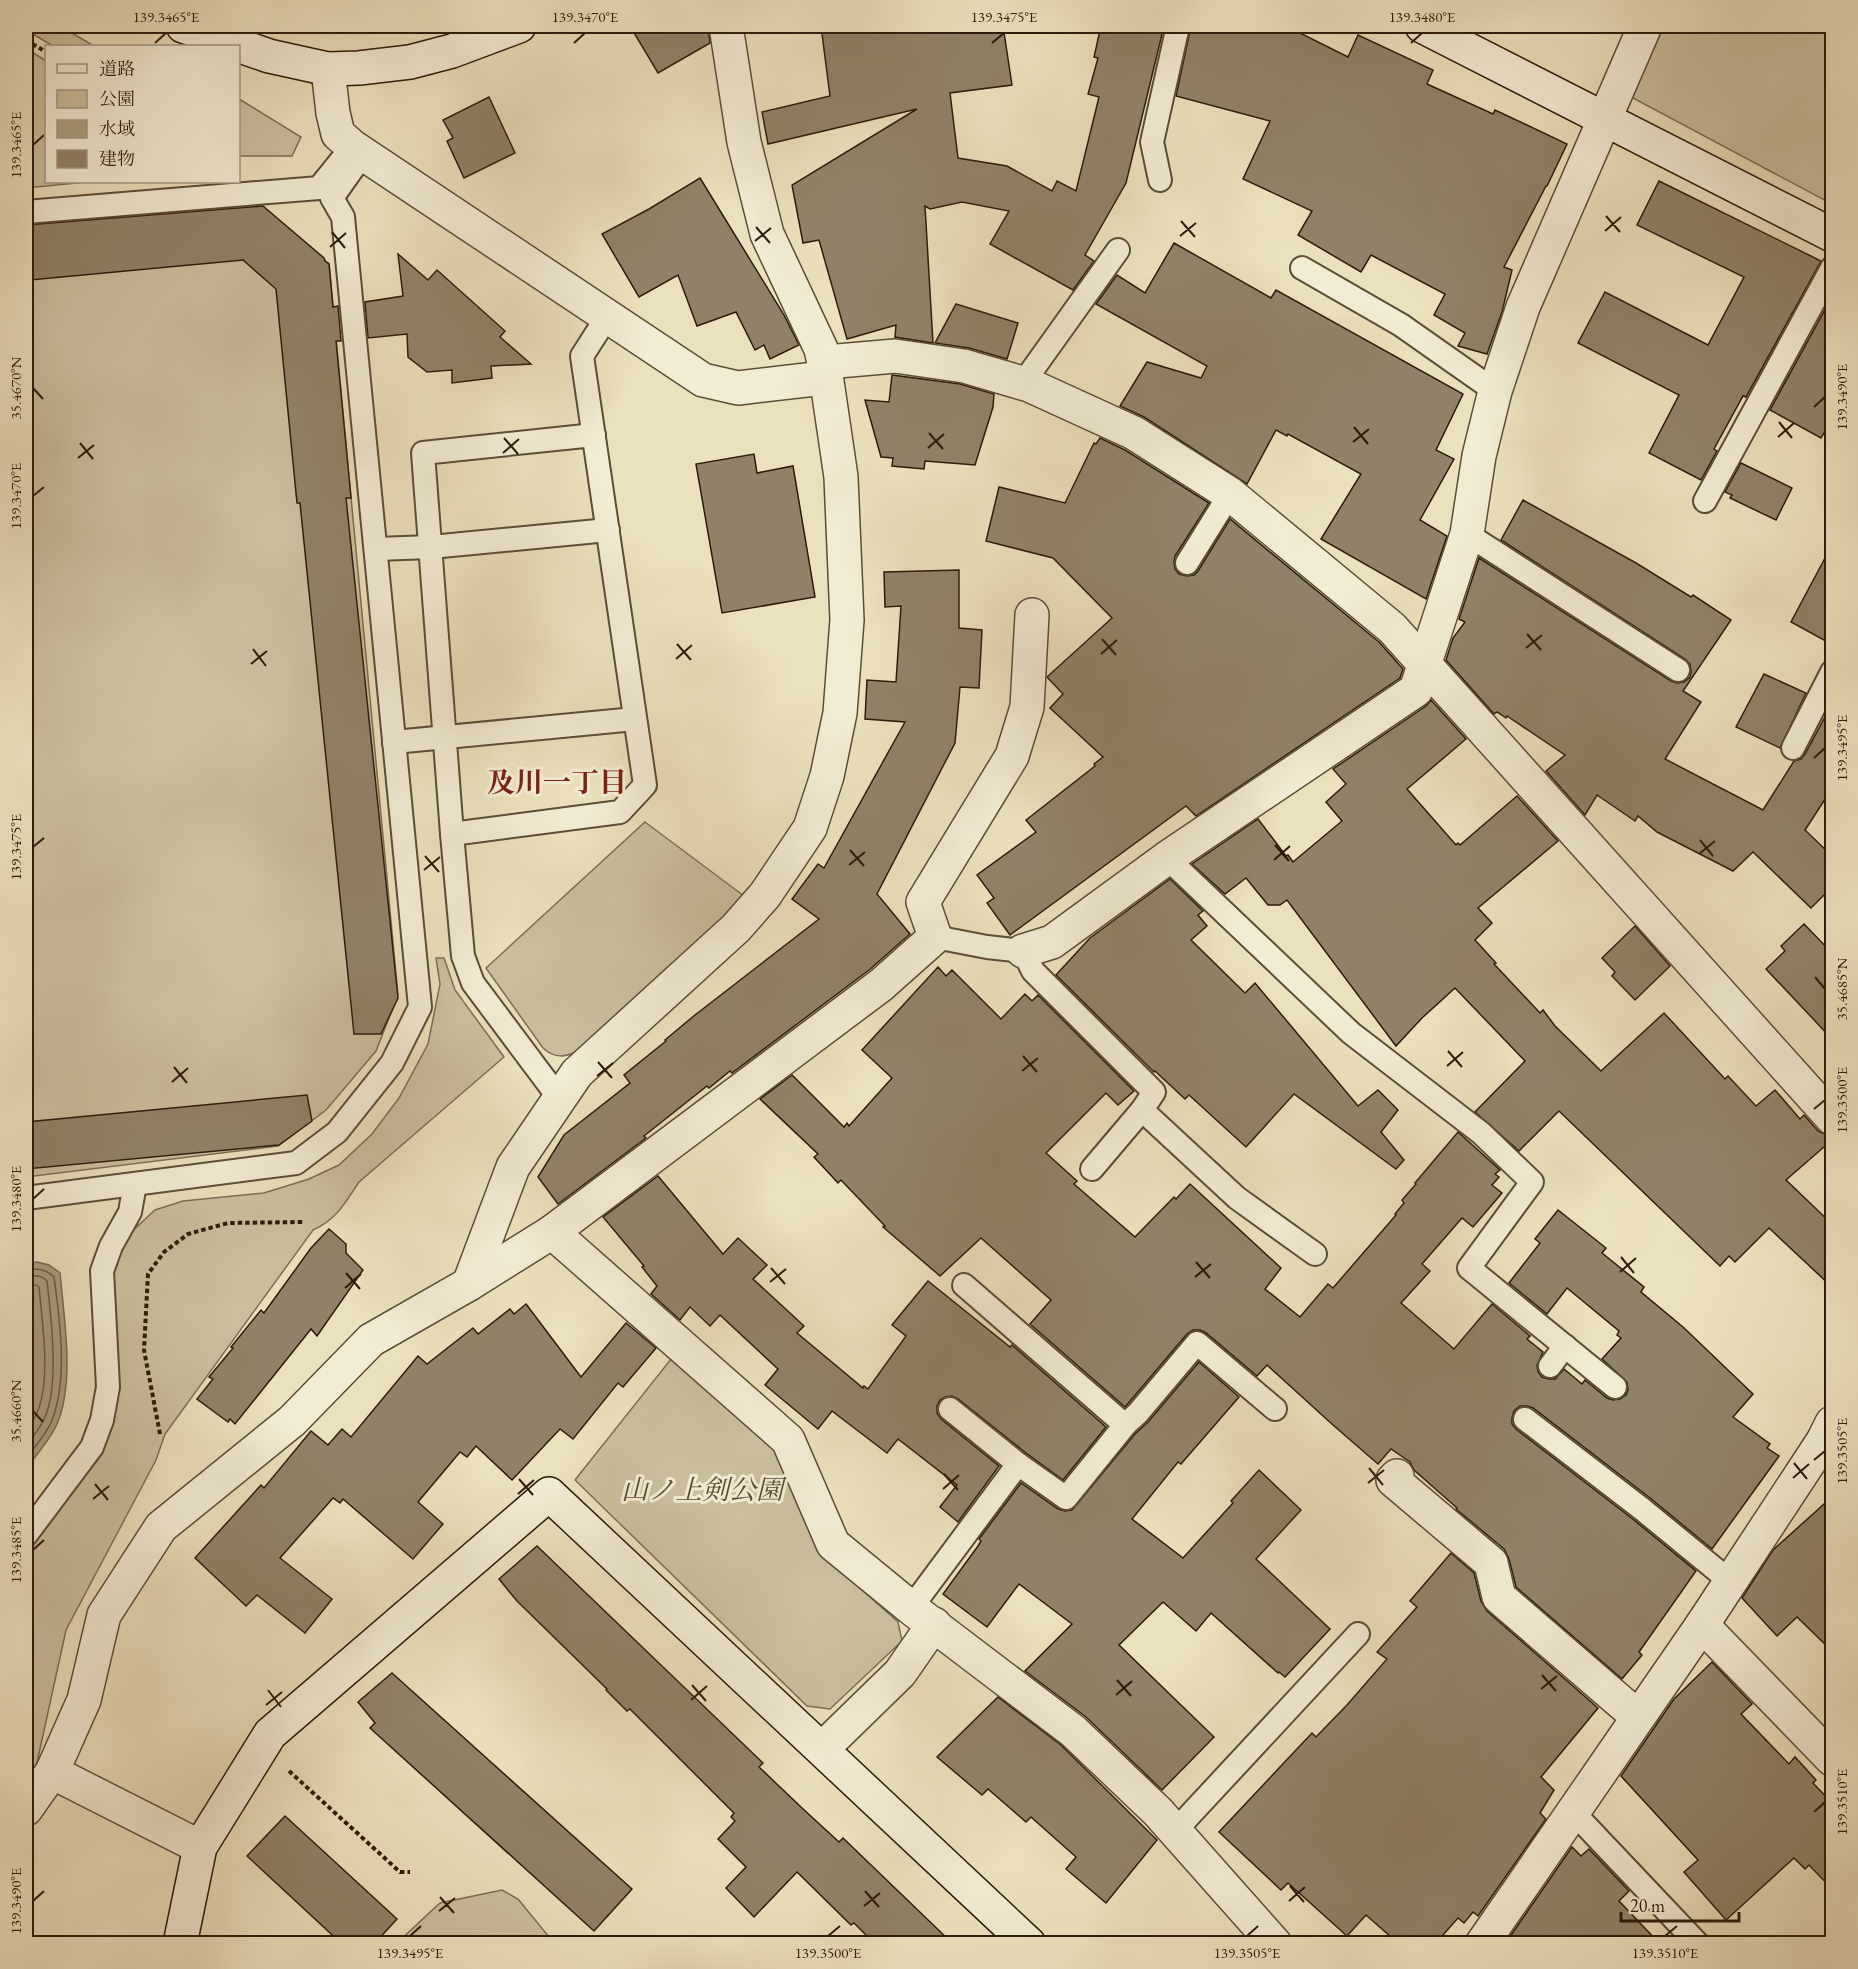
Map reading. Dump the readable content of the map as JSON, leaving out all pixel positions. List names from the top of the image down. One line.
{"districts":["及川一丁目"],"parks":["山ノ上剣公園"],"legend":["道路","公園","水域","建物"],"scale_bar":"20 m","coordinates":["139.3465°E","139.3470°E","139.3475°E","139.3480°E","35.4670°N","139.3490°E","139.3495°E","35.4685°N","139.3500°E","35.4660°N","139.3505°E","139.3485°E","139.3510°E"]}
